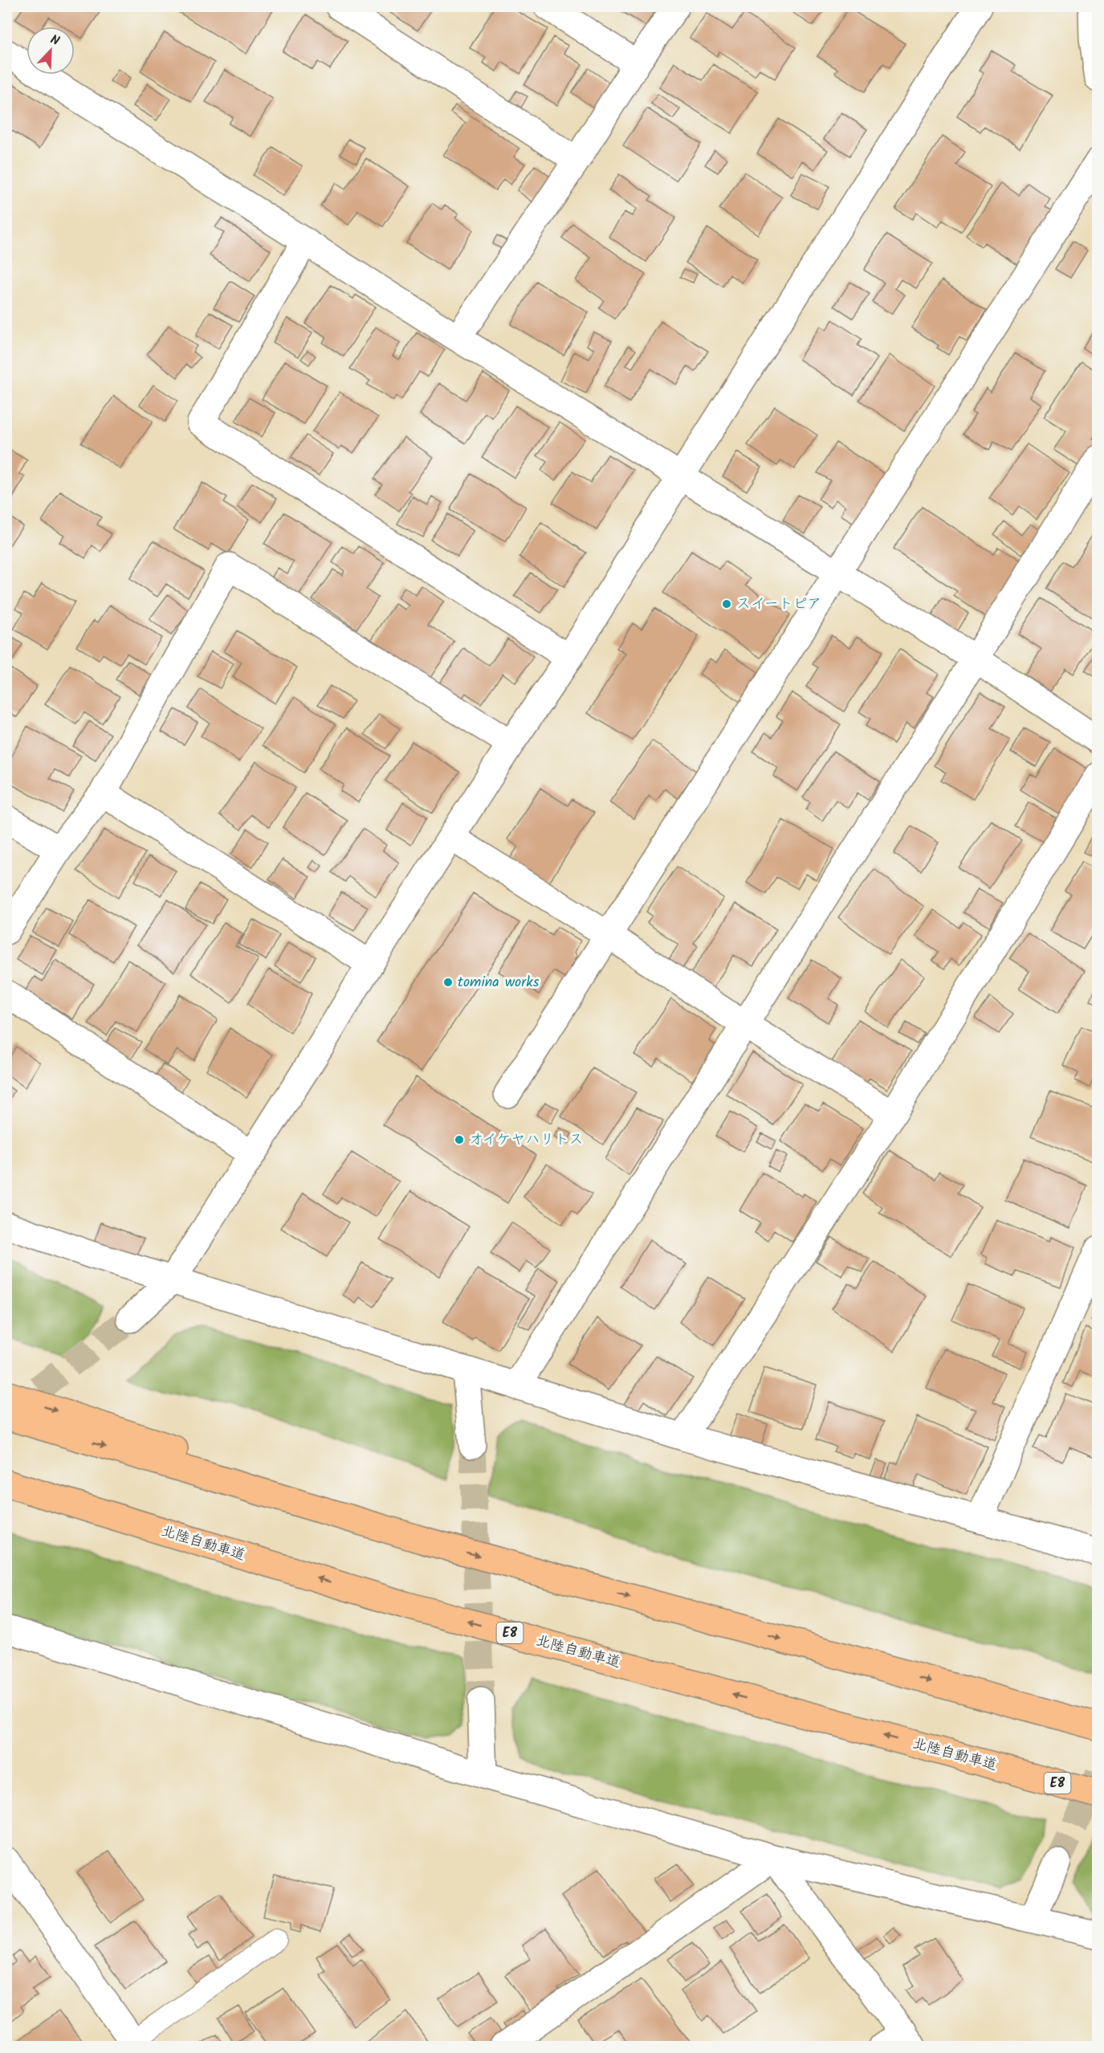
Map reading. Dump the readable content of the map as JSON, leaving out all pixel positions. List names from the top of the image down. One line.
{"streets":{"highway":["北陸自動車道","E8"]},"places":["スイートピア","tomina works","オイケヤハリトス"],"north":"top right"}
